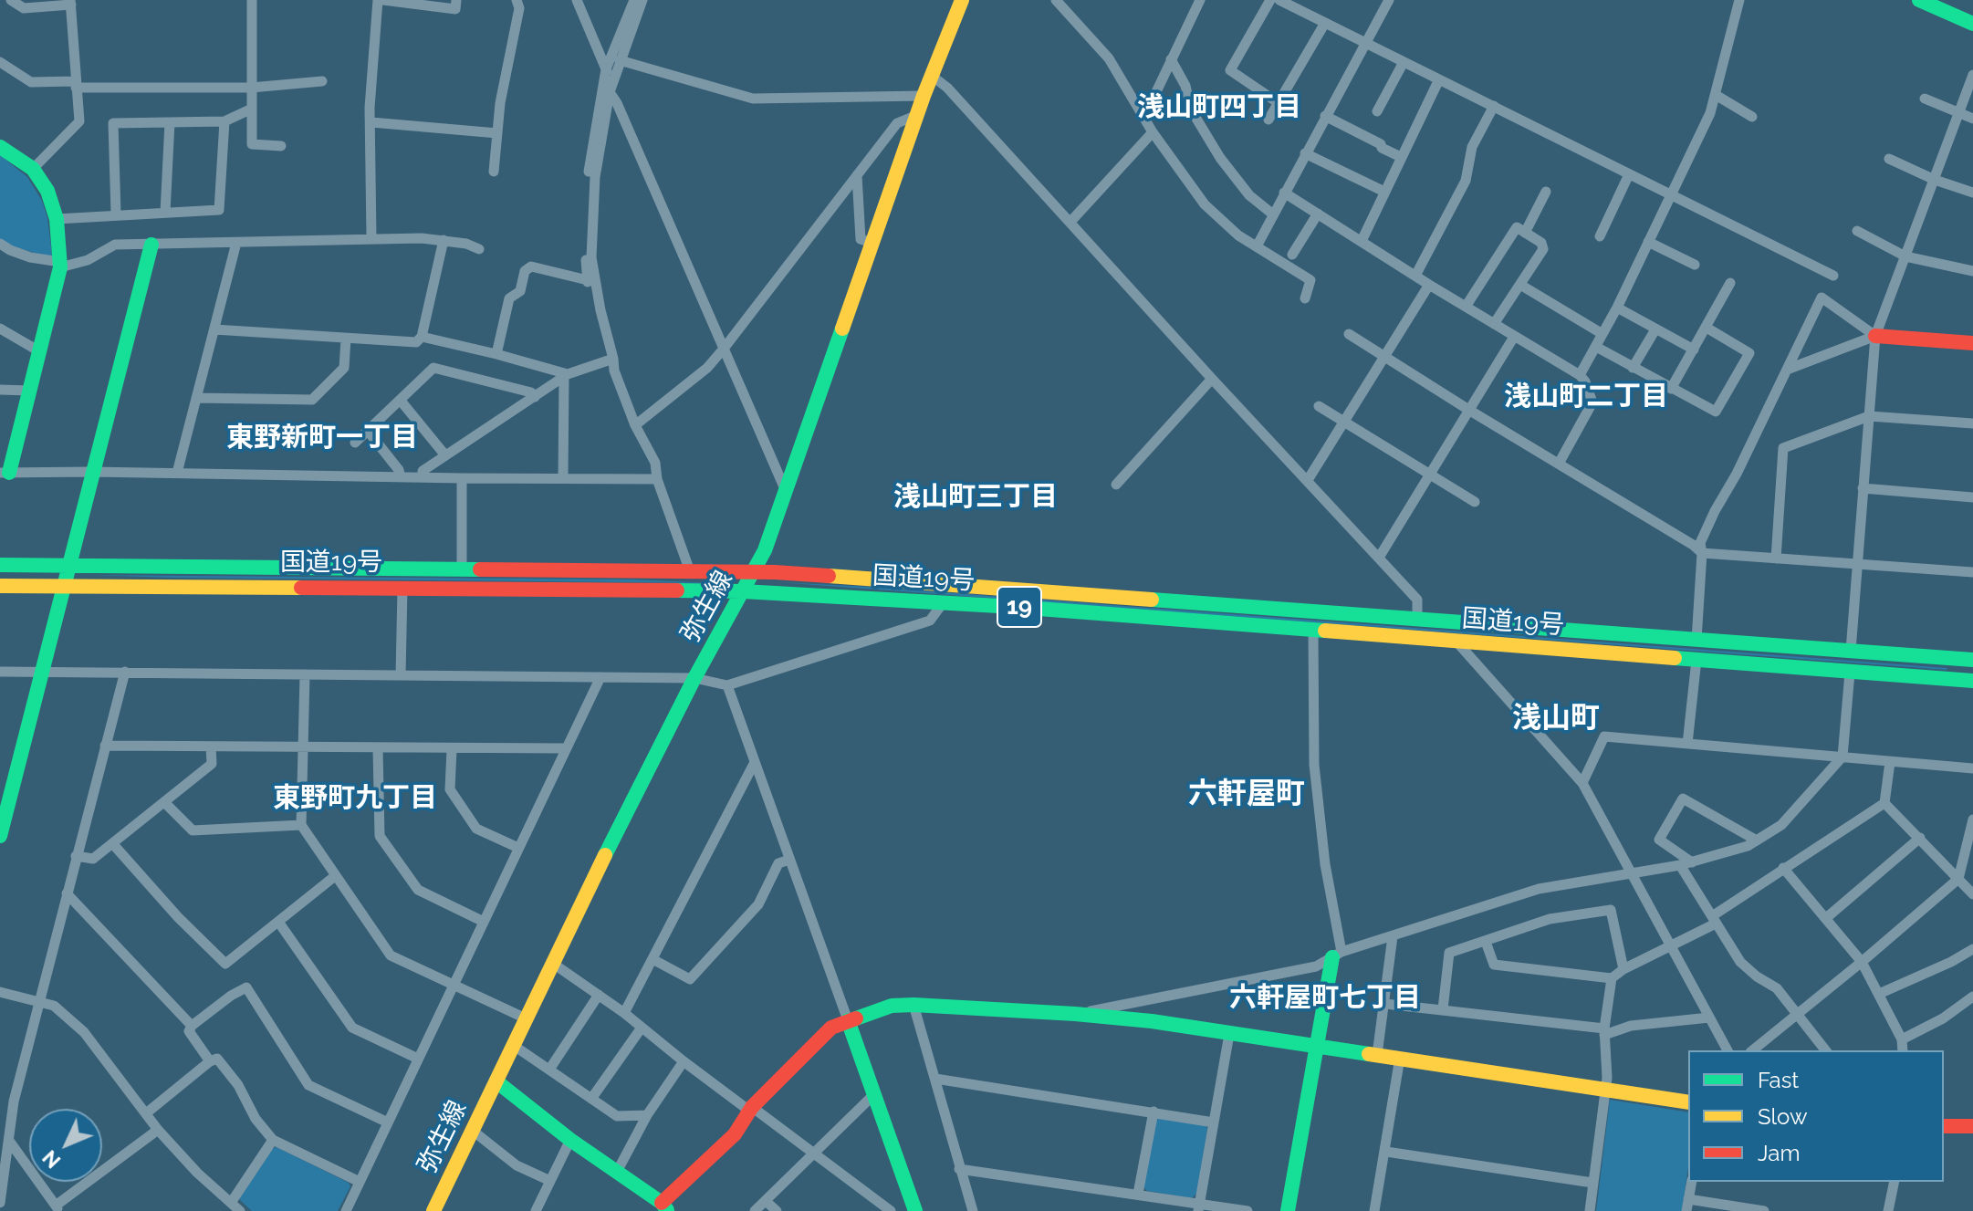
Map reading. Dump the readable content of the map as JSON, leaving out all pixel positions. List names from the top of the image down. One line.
{"streets":{"main road":["国道19号","弥生線","19"]},"crossings":[["国道19号","弥生線"]],"districts":["浅山町四丁目","浅山町二丁目","東野新町一丁目","浅山町三丁目","浅山町","六軒屋町","東野町九丁目","六軒屋町七丁目"],"legend":["Fast","Slow","Jam"],"north":"bottom left"}
